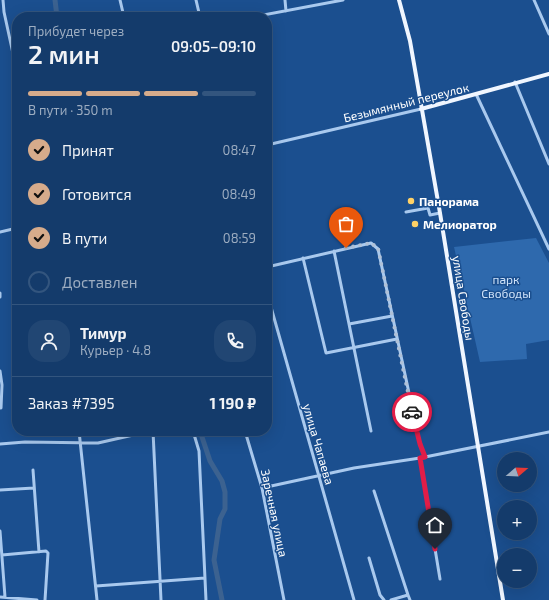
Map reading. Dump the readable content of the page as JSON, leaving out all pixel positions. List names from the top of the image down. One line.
{"streets":{"main road":["Безымянный переулок","улица Свободы"],"street":["улица Чапаева","Заречная улица"]},"crossings":[["Безымянный переулок","улица Свободы"]],"parks":["парк Свободы"],"places":["Панорама","Мелиоратор"],"north":"right","page":{"heading":["2 мин","Прибудет через","09:05–09:10"],"panel":["Тимур","Курьер · 4.8","Заказ #7395","1 190 ₽"],"bar":"В пути · 350 m","list":[["Принят","08:47"],["Готовится","08:49"],["В пути","08:59"],"Доставлен"],"map_buttons":["+","−"]}}
